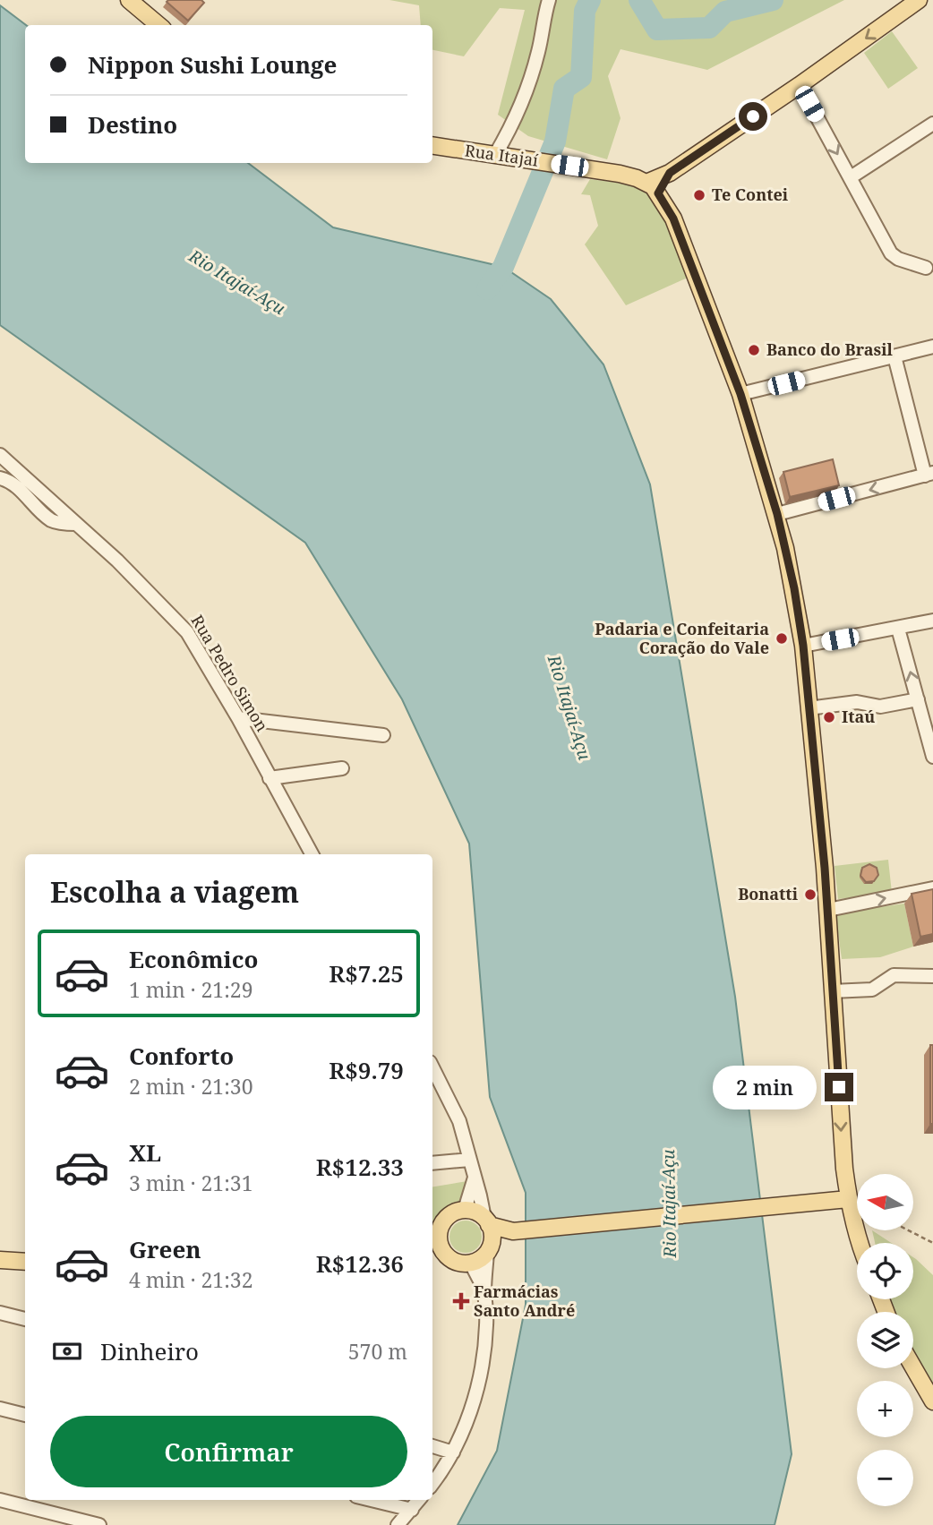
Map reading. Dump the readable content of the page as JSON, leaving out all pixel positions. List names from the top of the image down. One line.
{"streets":{"main road":["Rua Itajaí"],"street":["Rua Pedro Simon"]},"water":["Rio Itajaí-Açu"],"places":{"other":["Te Contei","Banco do Brasil","Padaria e Confeitaria Coração do Vale","Itaú","Bonatti"],"health":["Farmácias Santo André"]},"north":"left","page":{"banner":["Nippon Sushi Lounge","Destino"],"heading":"Escolha a viagem","list":[{"name":"Econômico","note":"1 min · 21:29","value":"R$7.25"},{"name":"Conforto","note":"2 min · 21:30","value":"R$9.79"},{"name":"XL","note":"3 min · 21:31","value":"R$12.33"},{"name":"Green","note":"4 min · 21:32","value":"R$12.36"}],"bubble":"2 min","map_buttons":["+","−"],"pay":["Dinheiro","570 m"],"buttons":"Confirmar"}}
